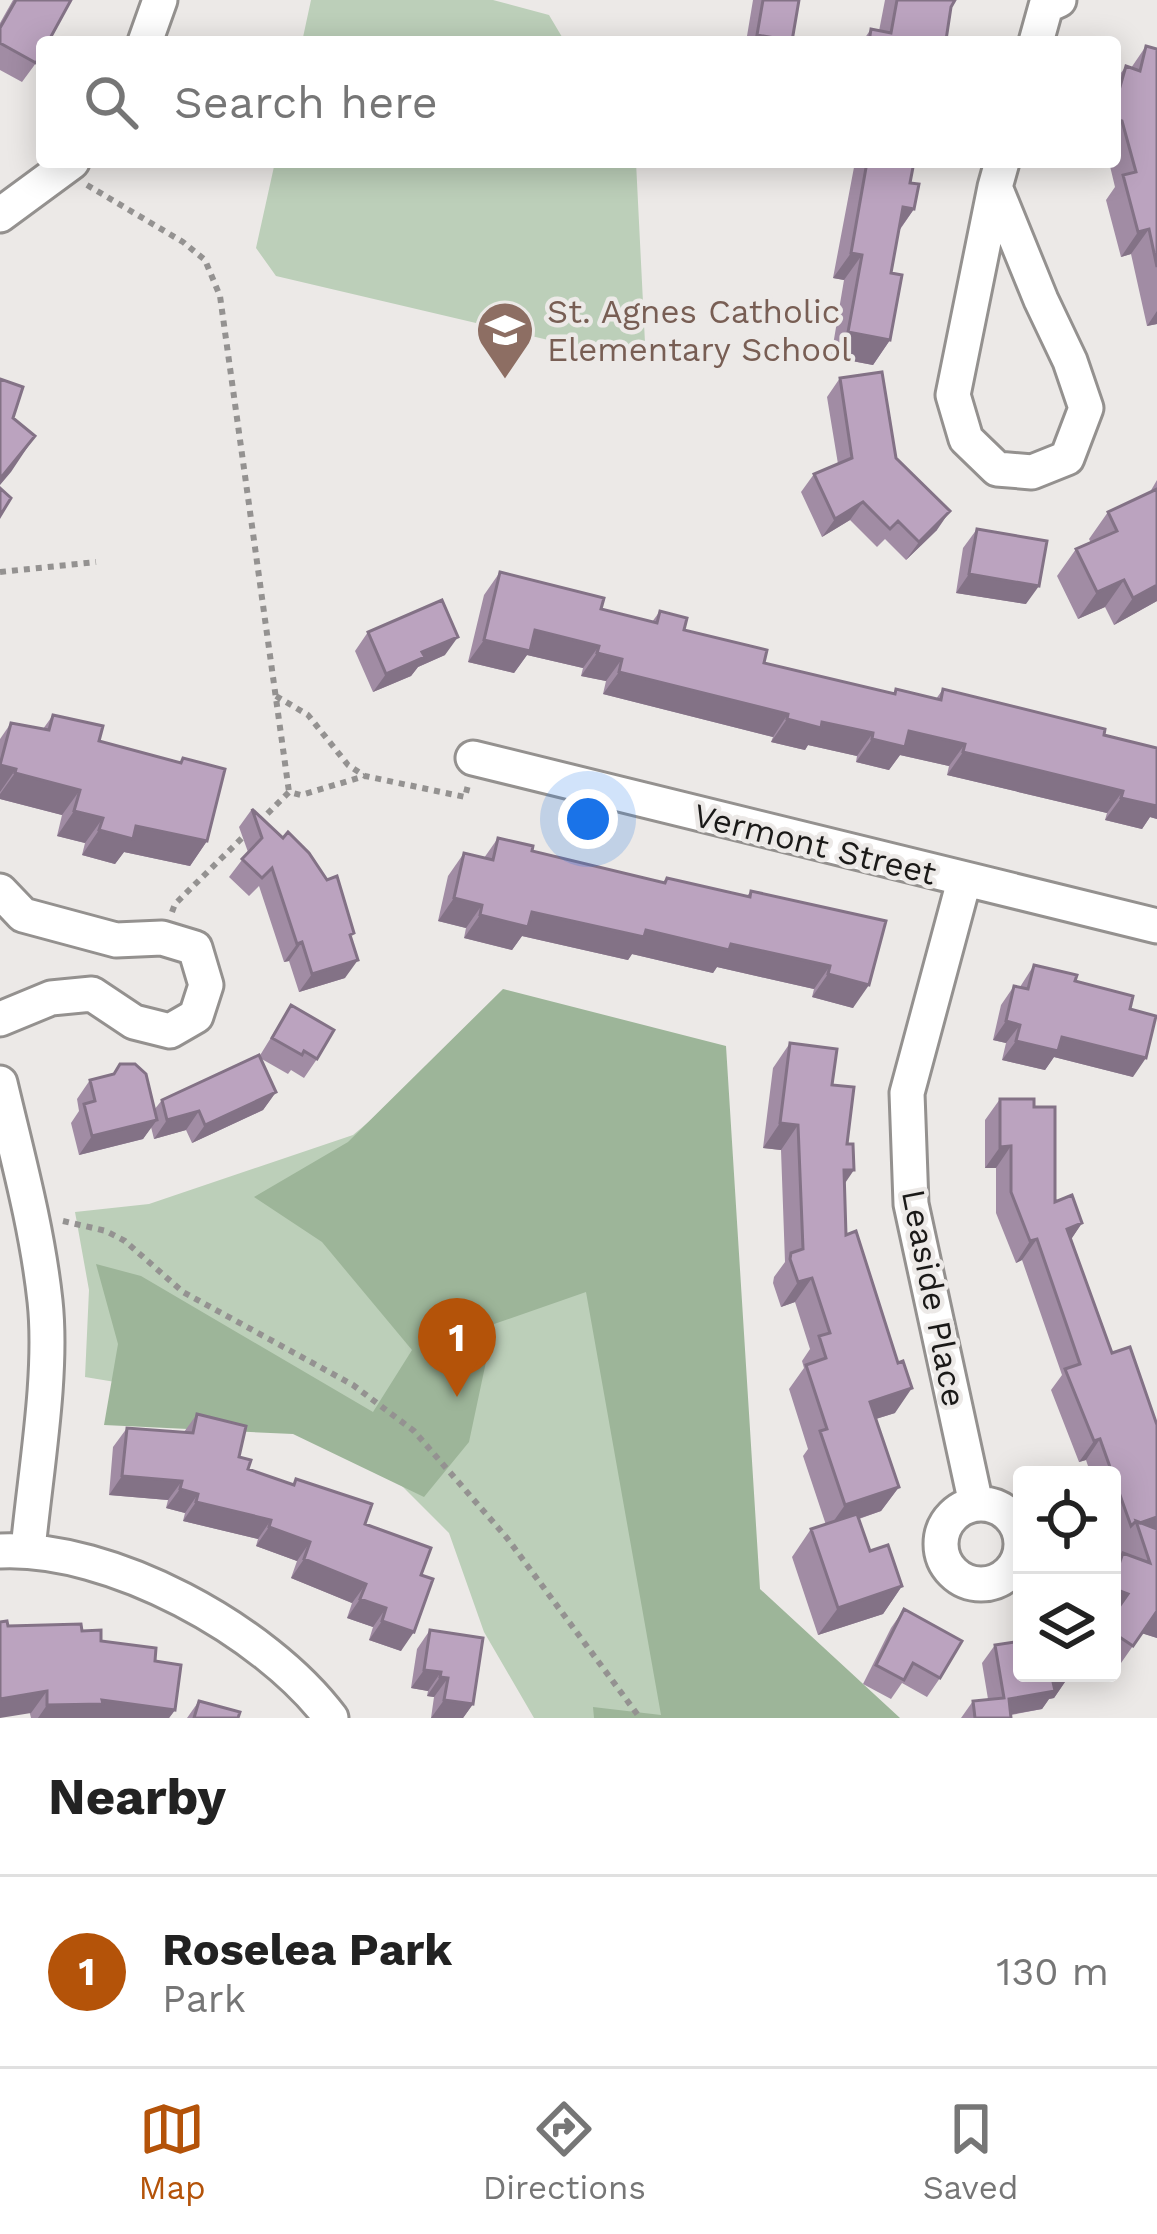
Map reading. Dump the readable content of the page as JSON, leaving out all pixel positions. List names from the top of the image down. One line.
{"streets":{"street":["Vermont Street","Leaside Place"]},"crossings":[["Vermont Street","Leaside Place"]],"places":{"school or university":["St. Agnes Catholic Elementary School"]},"page":{"search":"Search here","pins":"1","heading":"Nearby","list":[{"mark":"1","name":"Roselea Park","note":"Park","value":"130 m"}],"nav":["Map","Directions","Saved"]}}
